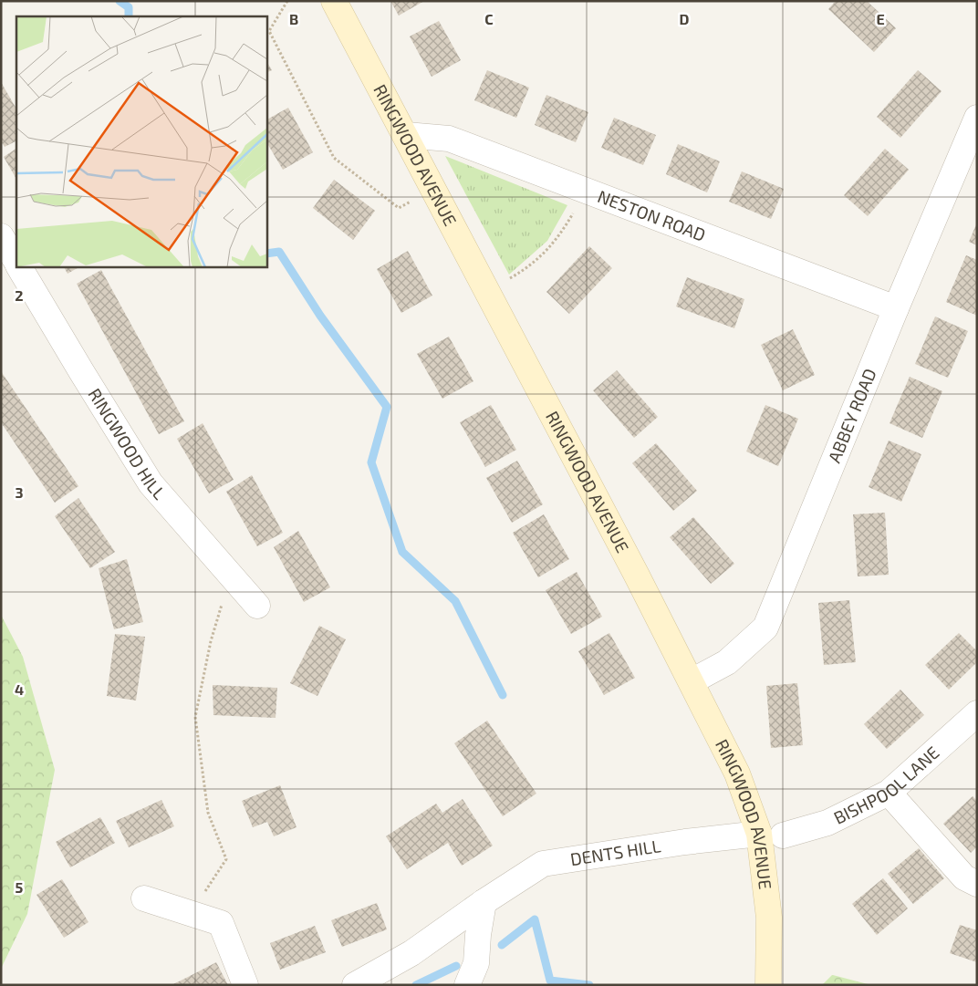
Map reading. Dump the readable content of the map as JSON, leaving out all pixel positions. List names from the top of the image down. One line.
{"streets":{"street":["RINGWOOD AVENUE","NESTON ROAD","ABBEY ROAD","RINGWOOD HILL","BISHPOOL LANE","DENTS HILL"]},"crossings":[["RINGWOOD AVENUE","NESTON ROAD"],["RINGWOOD AVENUE","ABBEY ROAD"],["RINGWOOD AVENUE","BISHPOOL LANE"],["RINGWOOD AVENUE","DENTS HILL"],["NESTON ROAD","ABBEY ROAD"],["BISHPOOL LANE","DENTS HILL"]],"grid":{"columns":["B","C","D","E"],"rows":["2","3","4","5"]}}
